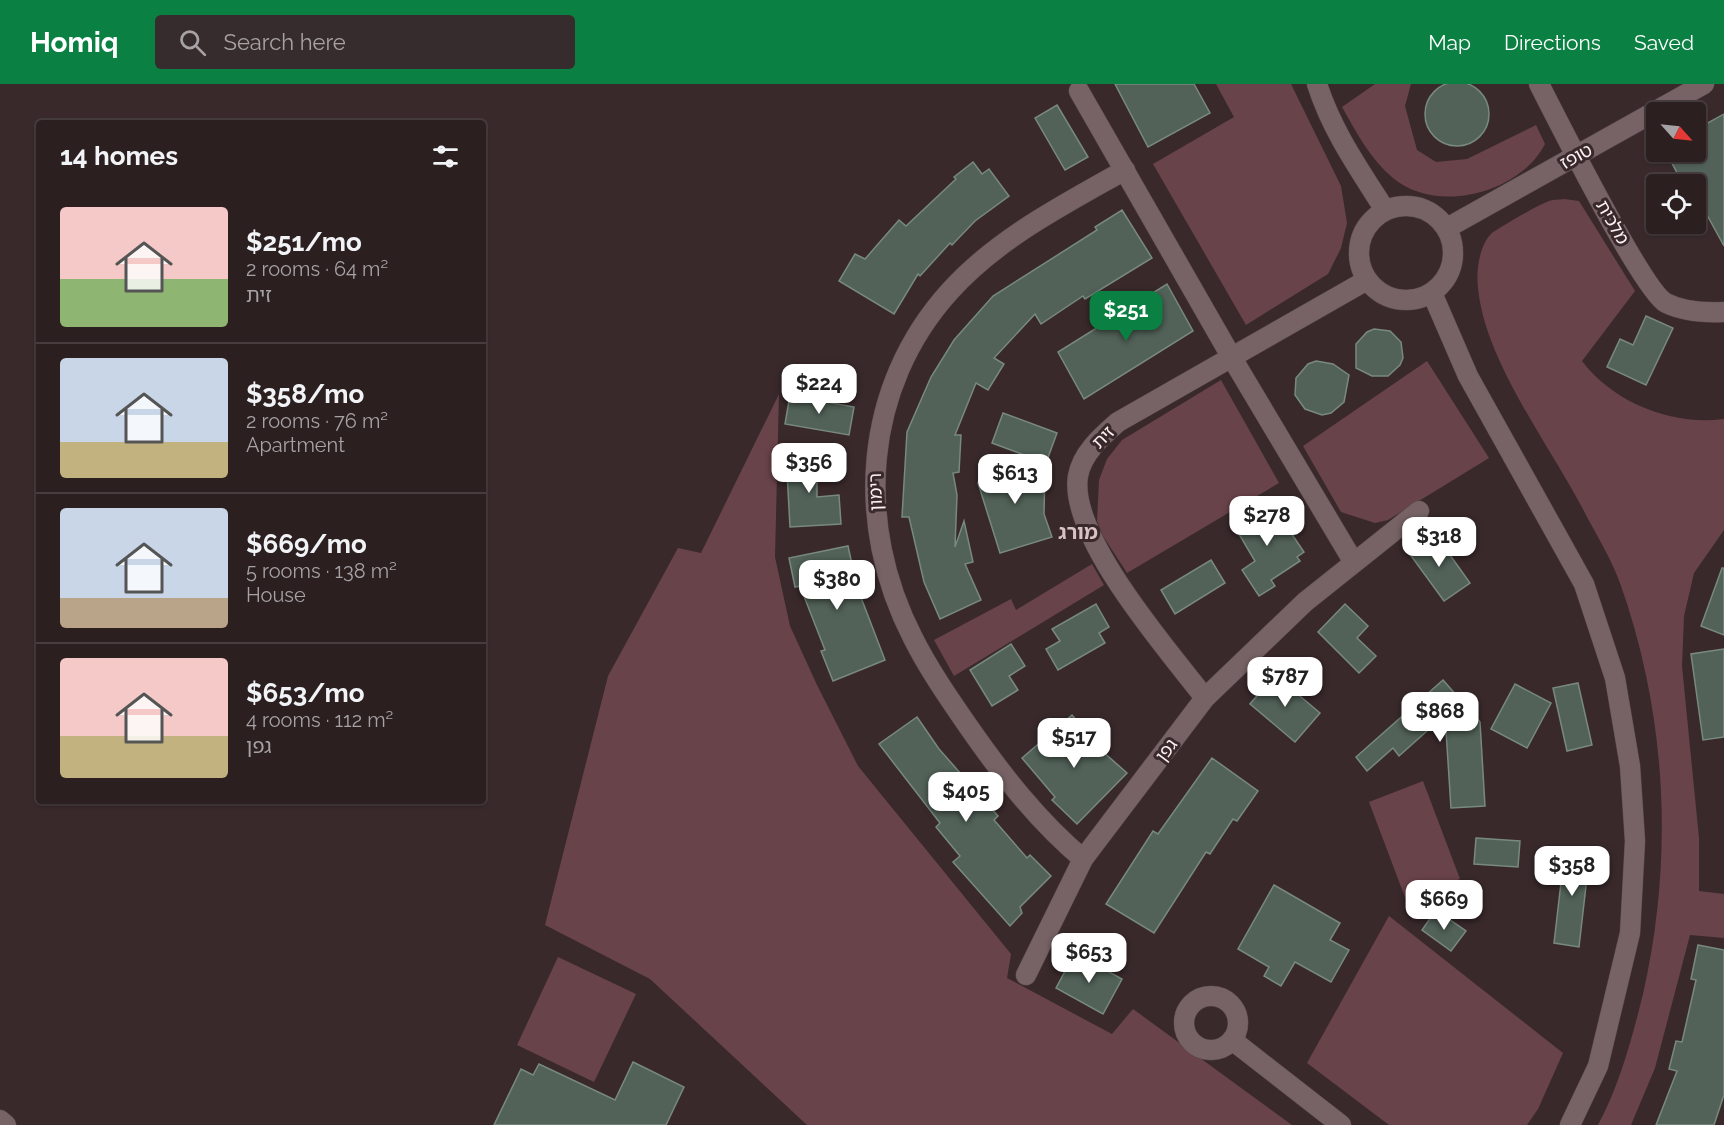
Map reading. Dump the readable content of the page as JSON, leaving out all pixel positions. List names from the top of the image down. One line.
{"streets":{"street":["טופז","מלכית","זית","רימון","גפן"]},"crossings":[["טופז","מלכית"],["טופז","זית"],["זית","גפן"],["רימון","גפן"]],"districts":["מורג"],"north":"bottom right","page":{"header":"Homiq","search":"Search here","nav":["Map","Directions","Saved"],"heading":"14 homes","list":[{"name":"$251/mo","note":"2 rooms · 64 m² · זית"},{"name":"$358/mo","note":"2 rooms · 76 m² · Apartment"},{"name":"$669/mo","note":"5 rooms · 138 m² · House"},{"name":"$653/mo","note":"4 rooms · 112 m² · גפן"}],"price":["$251","$224","$356","$613","$278","$318","$380","$787","$868","$517","$405","$358","$669","$653"]}}
